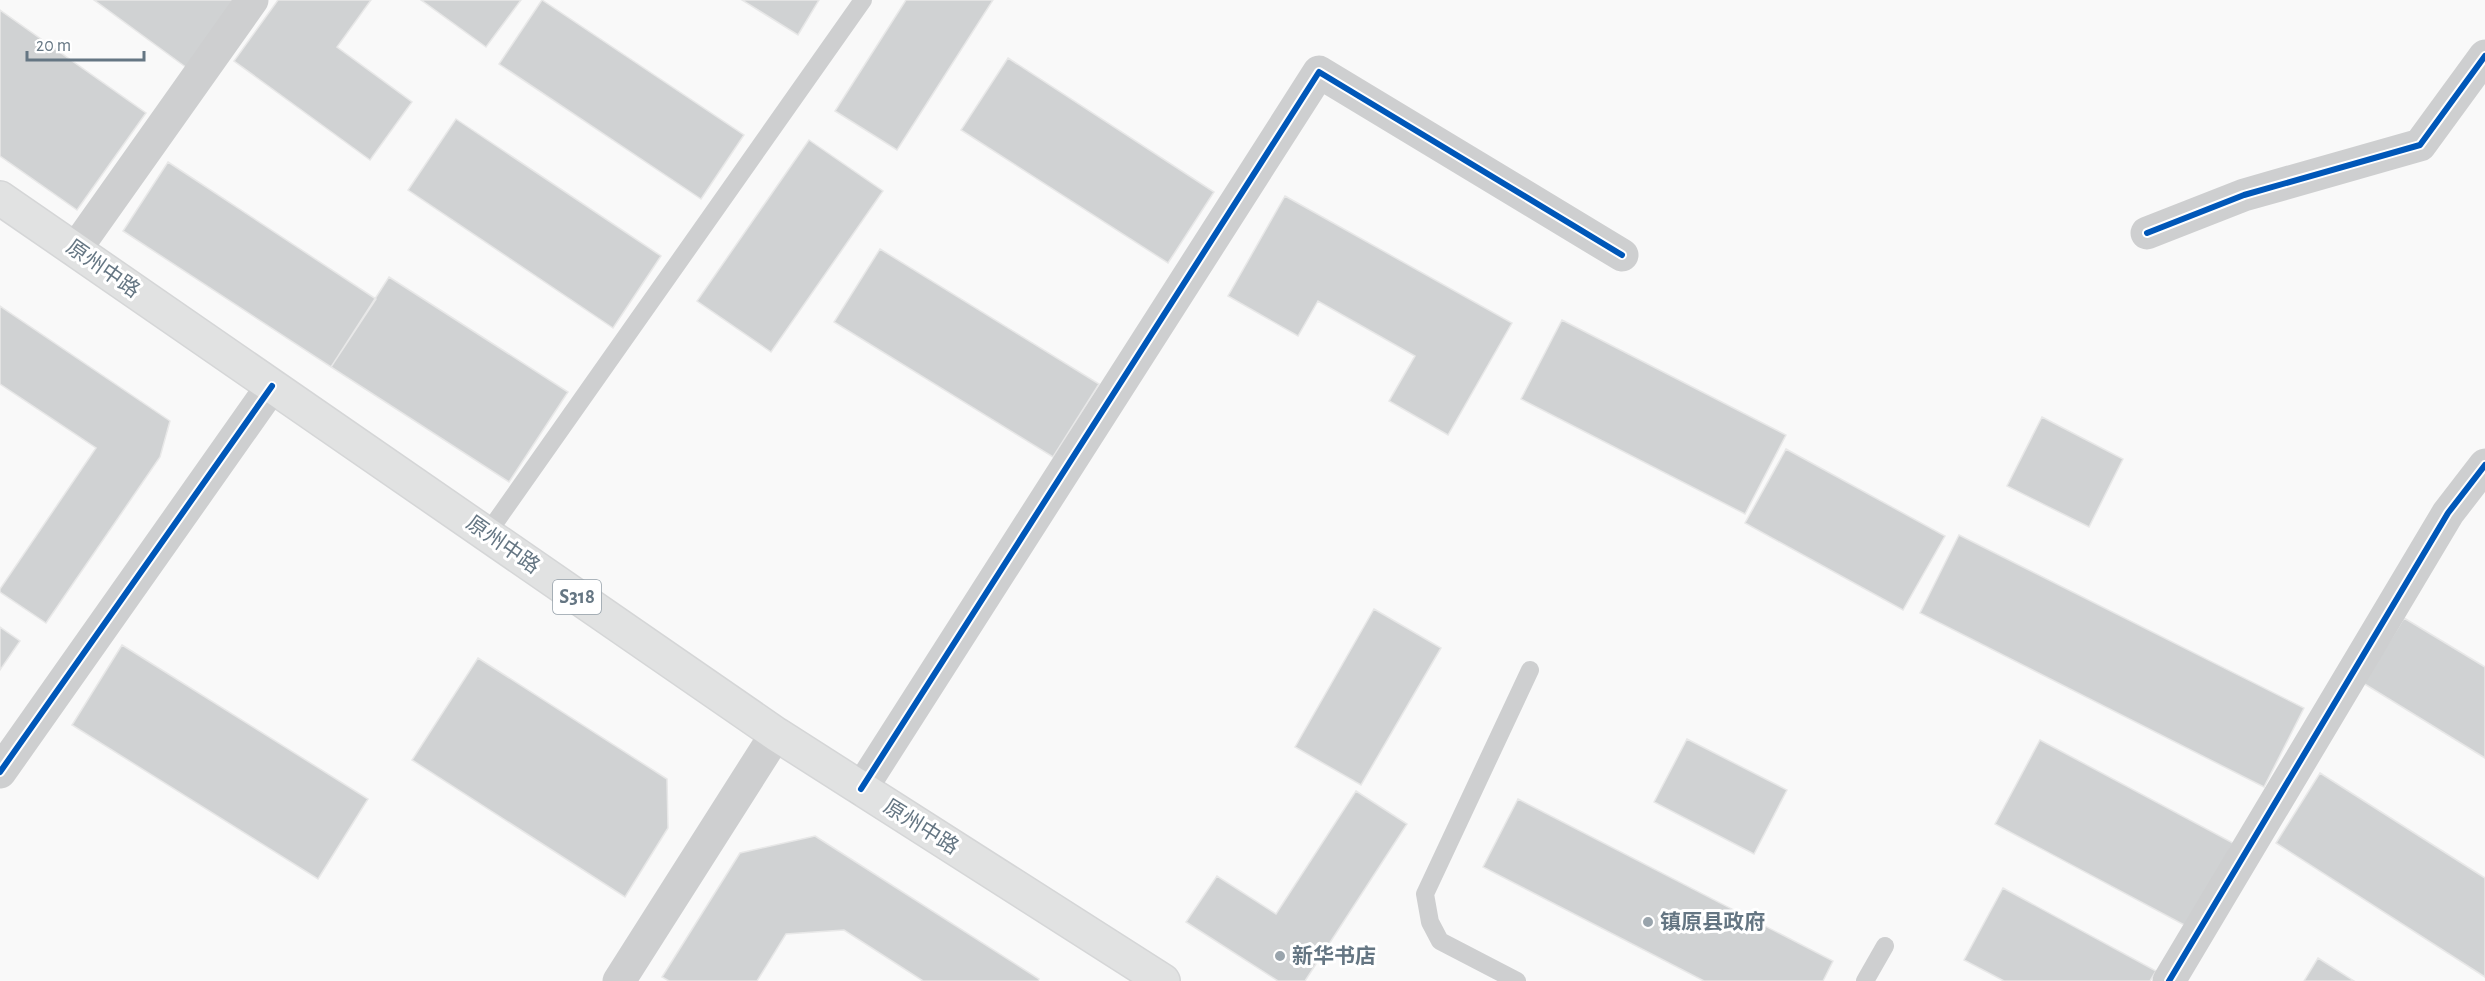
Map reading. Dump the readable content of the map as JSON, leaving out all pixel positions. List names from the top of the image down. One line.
{"streets":{"main road":["原州中路","S318"]},"places":["镇原县政府","新华书店"],"scale_bar":"20 m"}
